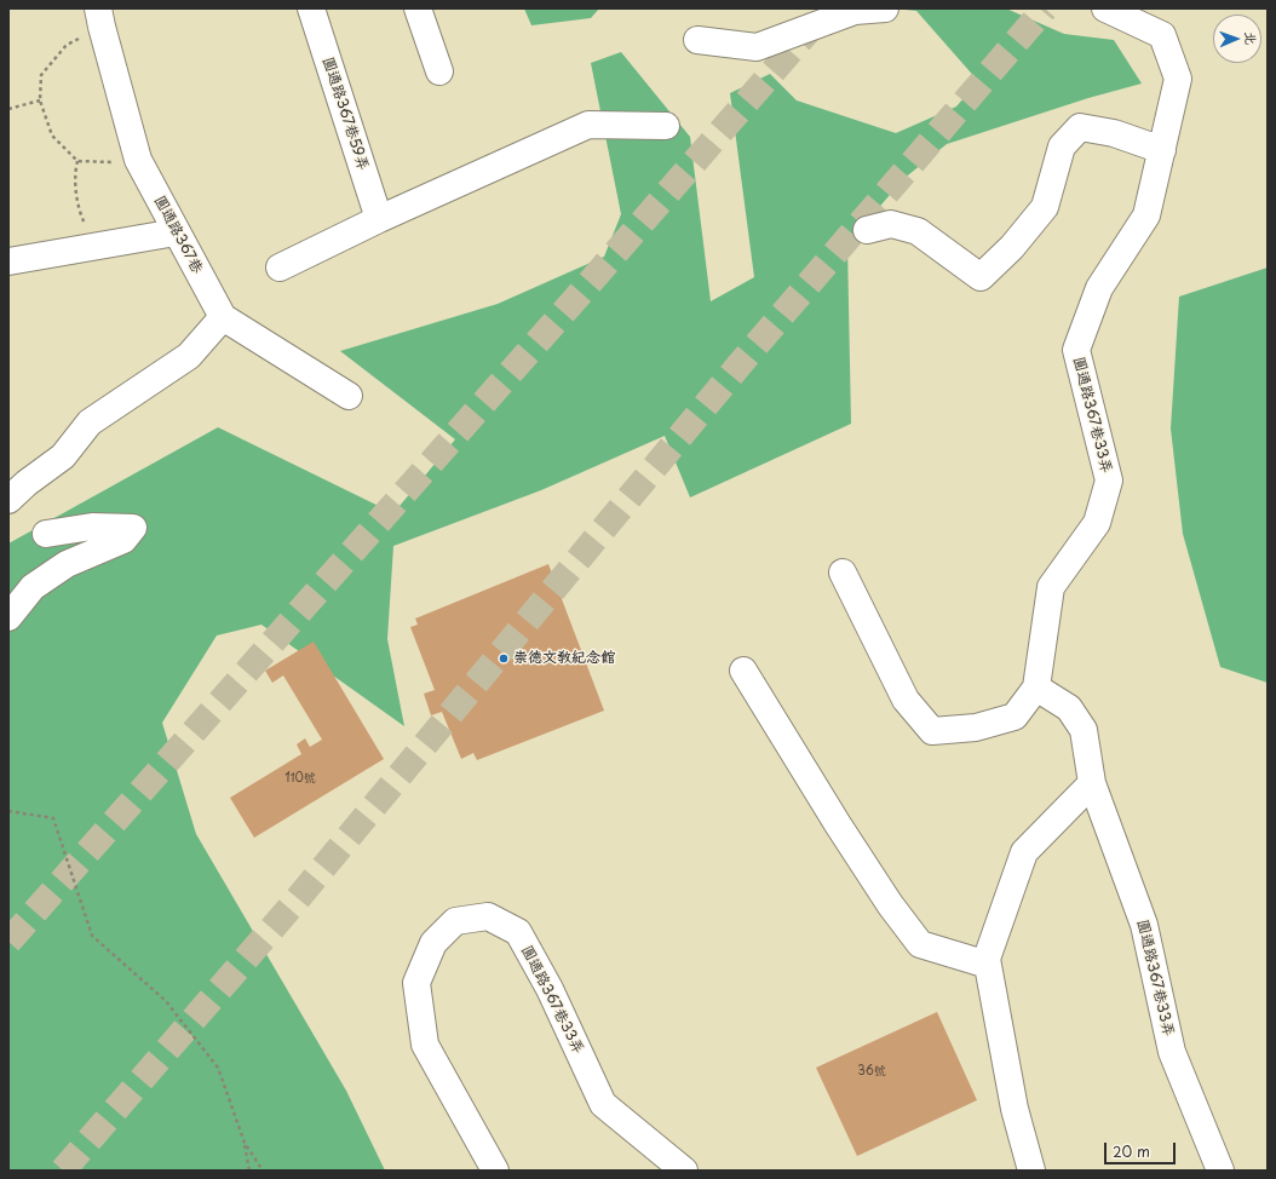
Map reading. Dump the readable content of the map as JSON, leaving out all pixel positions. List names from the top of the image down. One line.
{"streets":{"street":["圓通路367巷59弄","圓通路367巷","圓通路367巷33弄"]},"places":["崇德文教紀念館"],"house_numbers":["110號","36號"],"scale_bar":"20 m","north":"right"}
